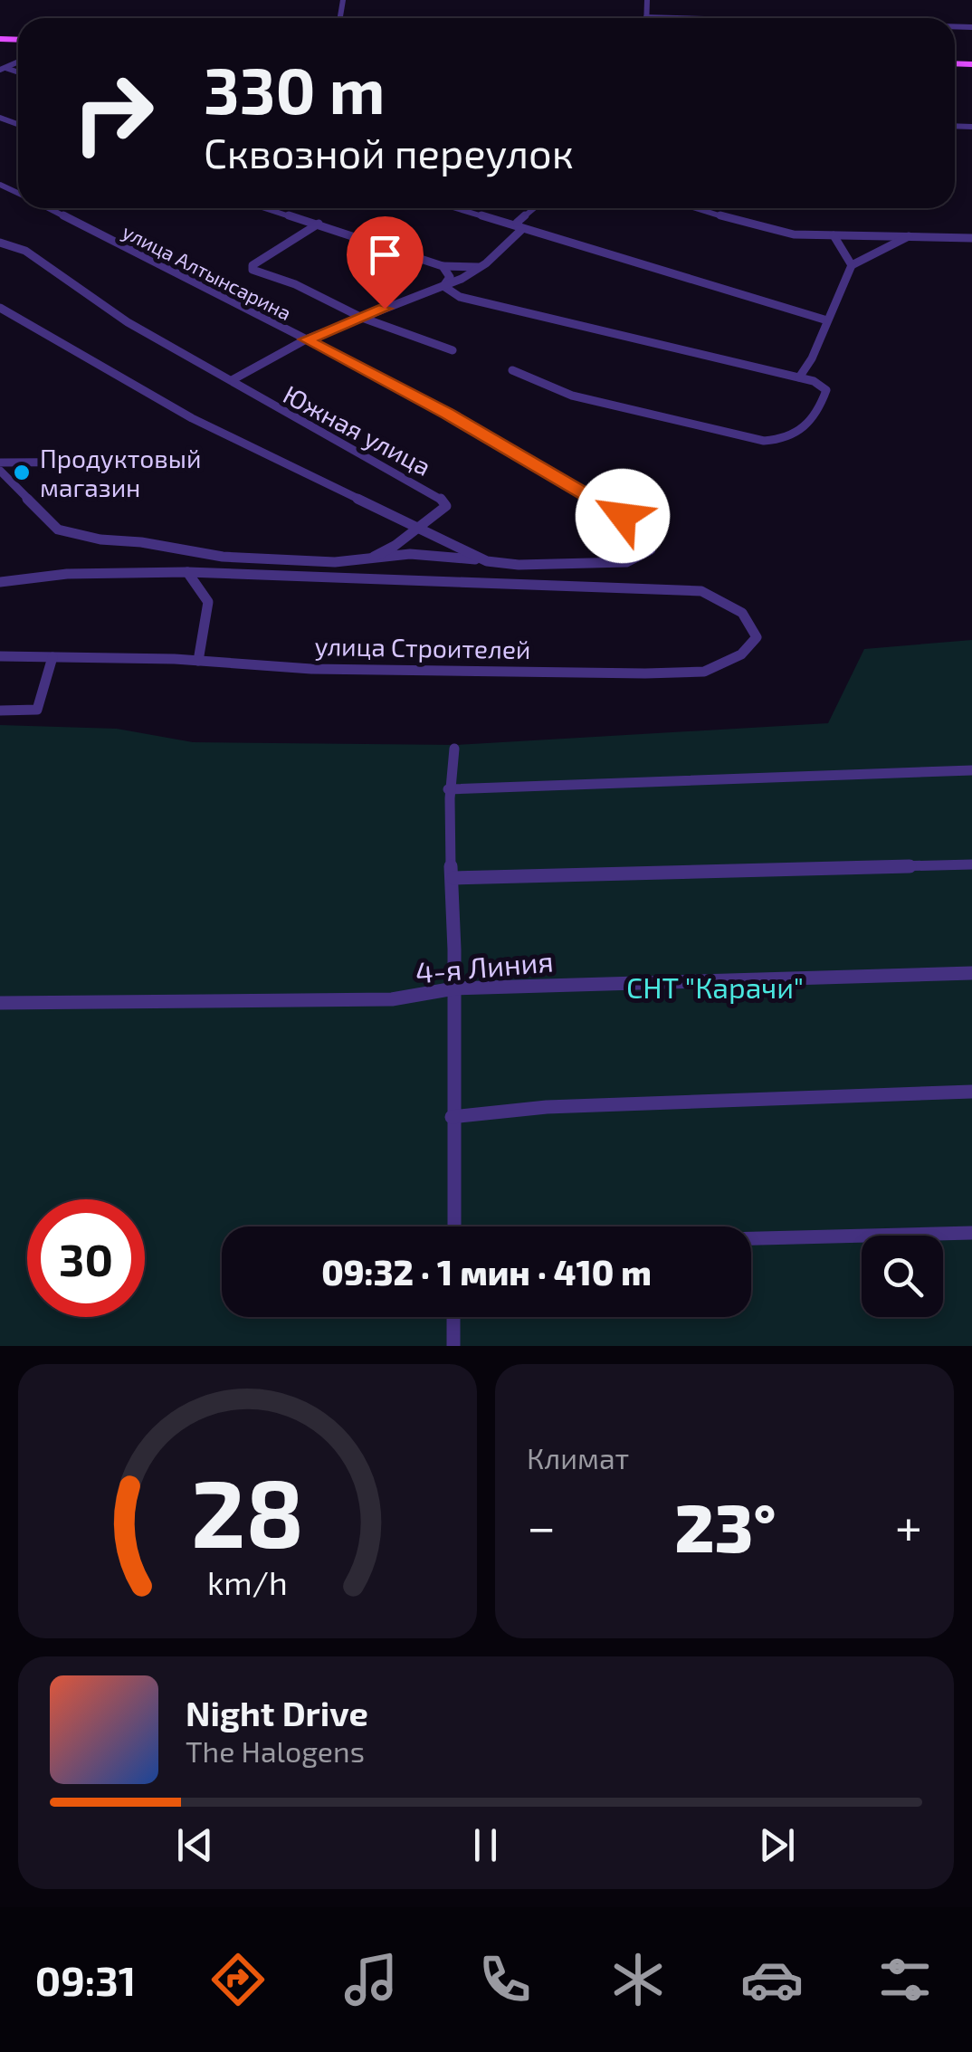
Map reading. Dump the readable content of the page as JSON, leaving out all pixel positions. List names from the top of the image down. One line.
{"streets":{"street":["улица Алтынсарина","Южная улица","улица Строителей","4-я Линия"]},"parks":["СНТ \"Карачи\""],"places":["Продуктовый магазин"],"page":{"turn":["330 m","Сквозной переулок"],"limit":"30","trip":"09:32 · 1 мин · 410 m","tile":"Климат","heat":["−","23°","+"],"song":["Night Drive","The Halogens"],"tabs":"09:31","gauge":["28","km/h"]}}
